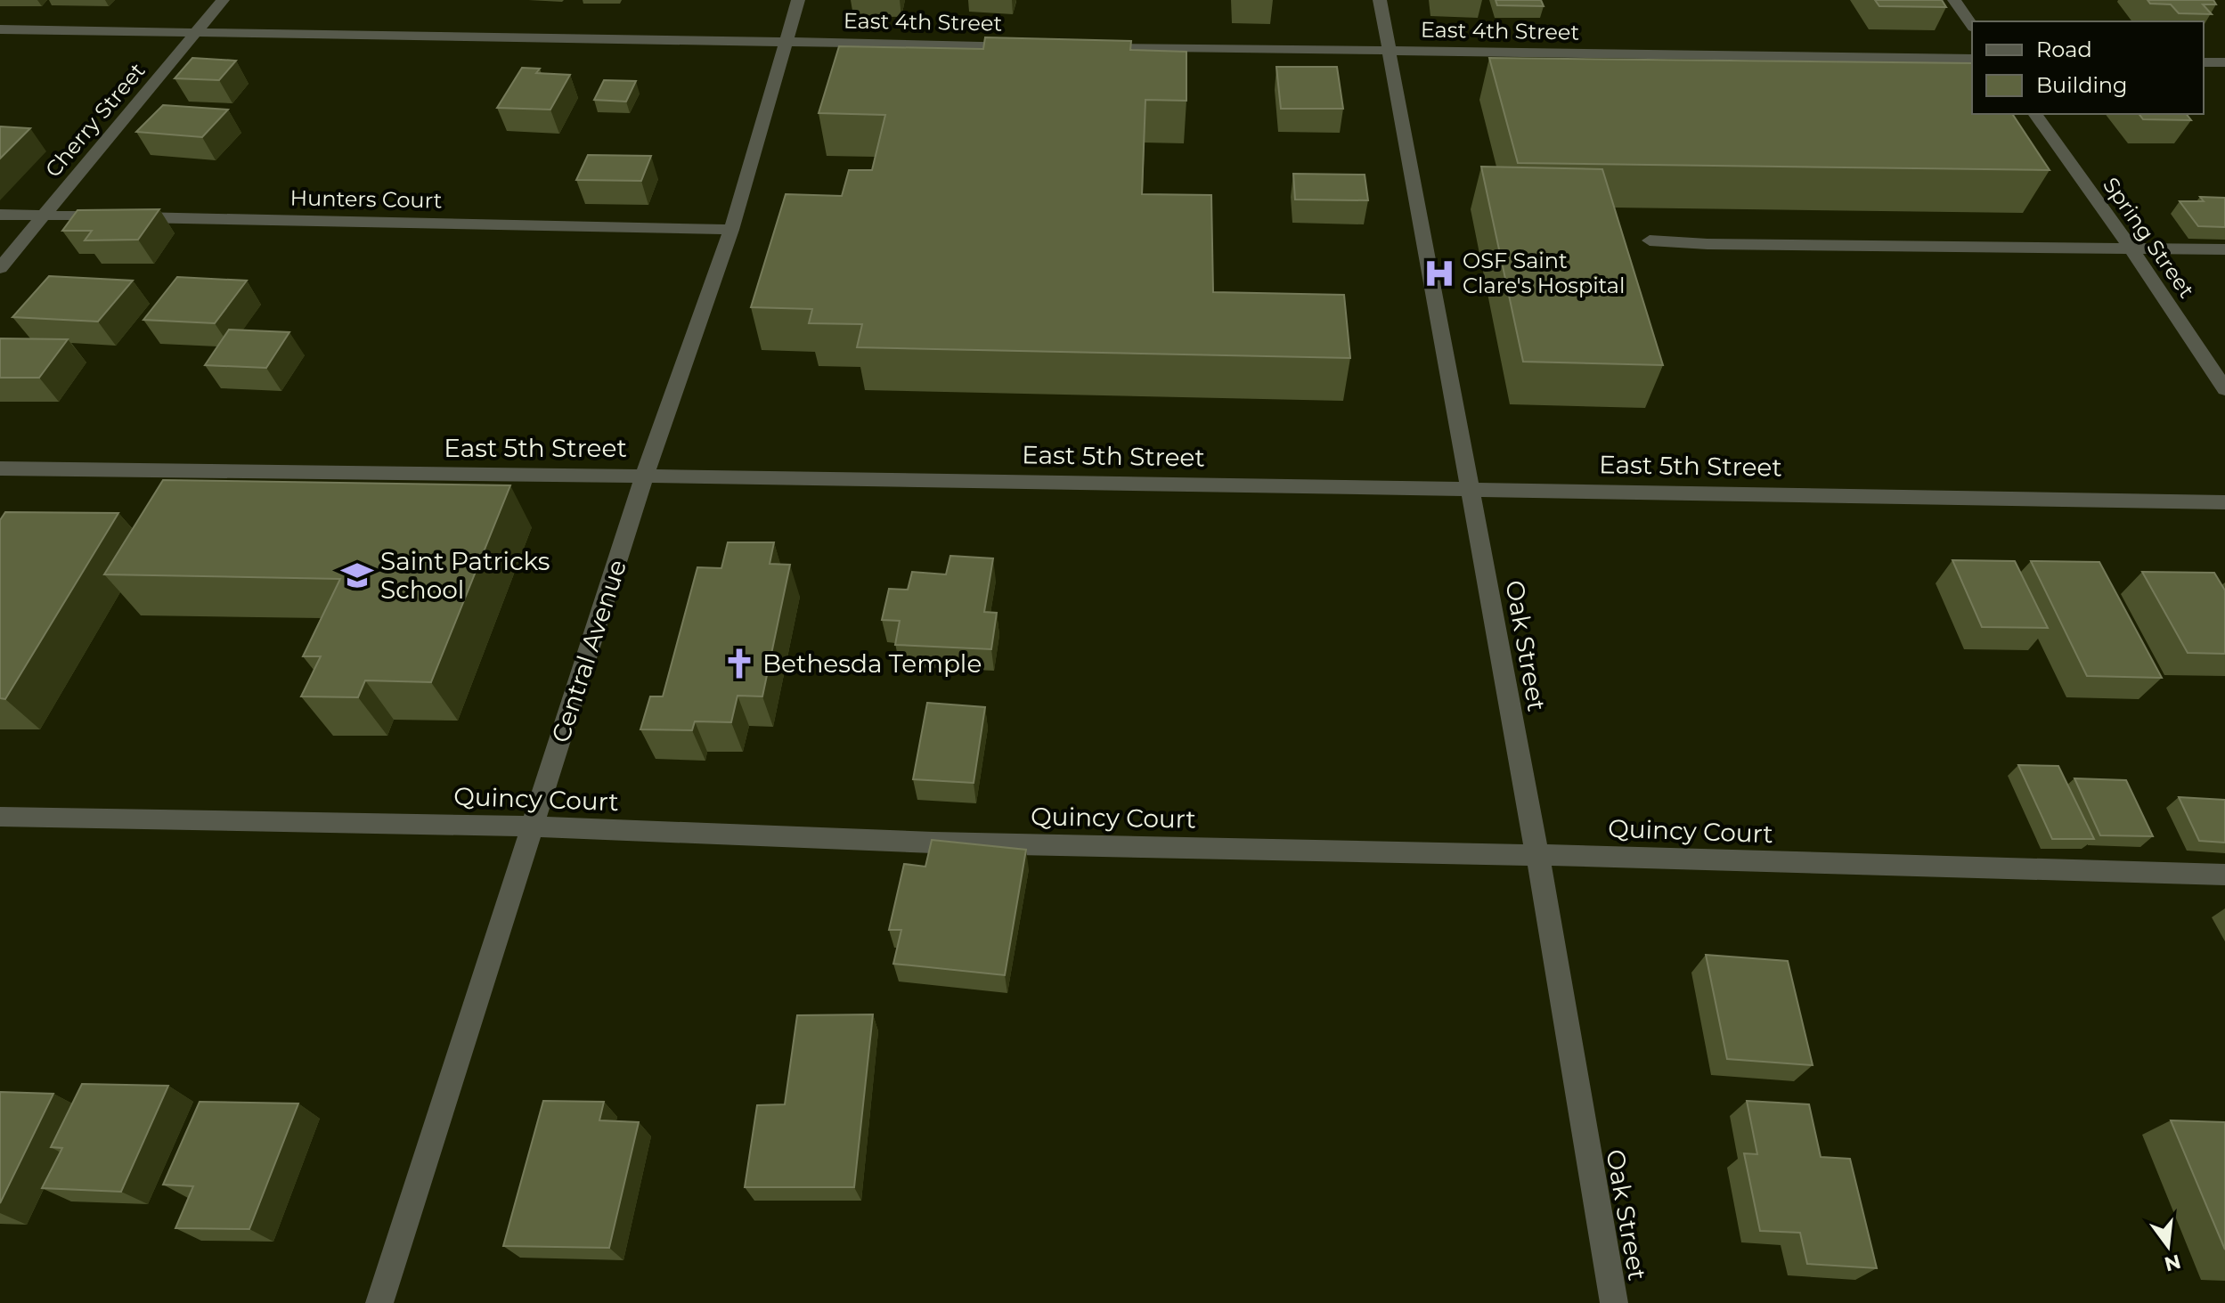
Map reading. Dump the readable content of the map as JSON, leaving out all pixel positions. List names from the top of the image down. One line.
{"streets":{"street":["East 4th Street","Cherry Street","Hunters Court","Spring Street","East 5th Street","Oak Street","Central Avenue","Quincy Court"]},"crossings":[["East 4th Street","Cherry Street"],["East 4th Street","Oak Street"],["East 4th Street","Central Avenue"],["Cherry Street","Hunters Court"],["Hunters Court","Central Avenue"],["East 5th Street","Oak Street"],["East 5th Street","Central Avenue"],["Oak Street","Quincy Court"],["Central Avenue","Quincy Court"]],"places":{"hospital":["OSF Saint Clare's Hospital"],"school or university":["Saint Patricks School"],"church":["Bethesda Temple"]},"legend":["Road","Building"],"north":"bottom"}
